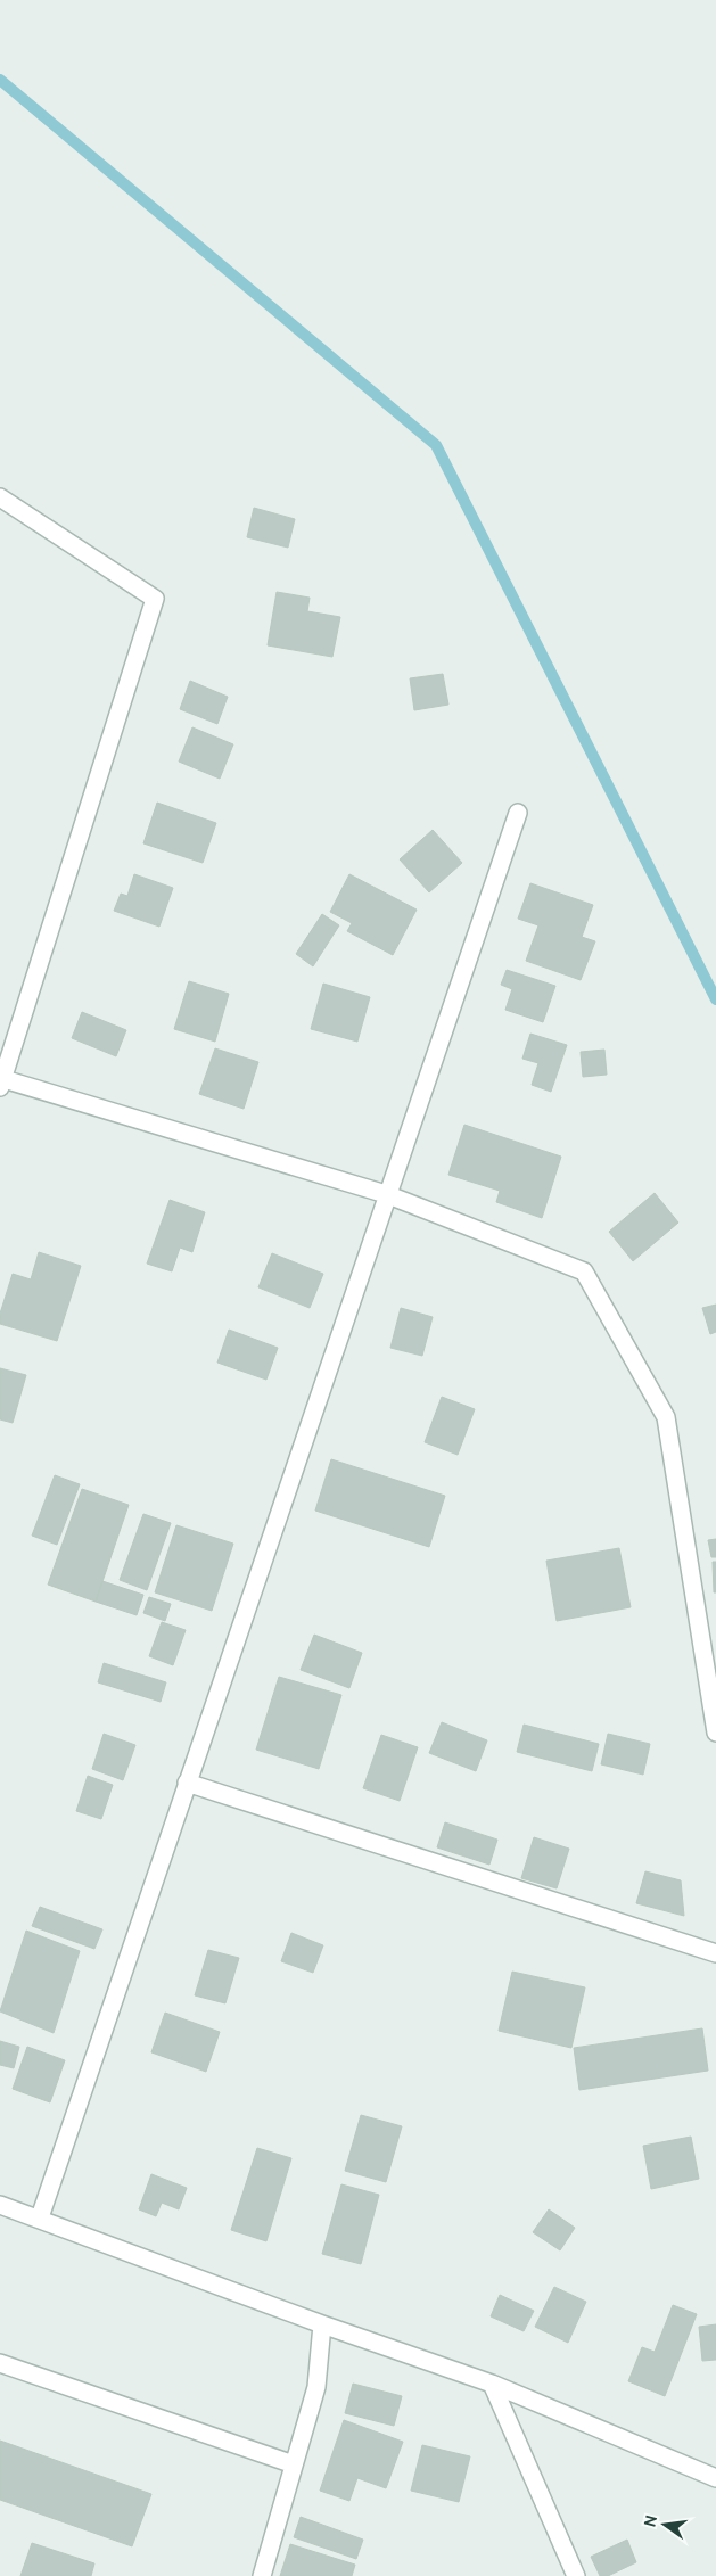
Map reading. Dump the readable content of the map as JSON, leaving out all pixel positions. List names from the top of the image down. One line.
{"north":"left"}
